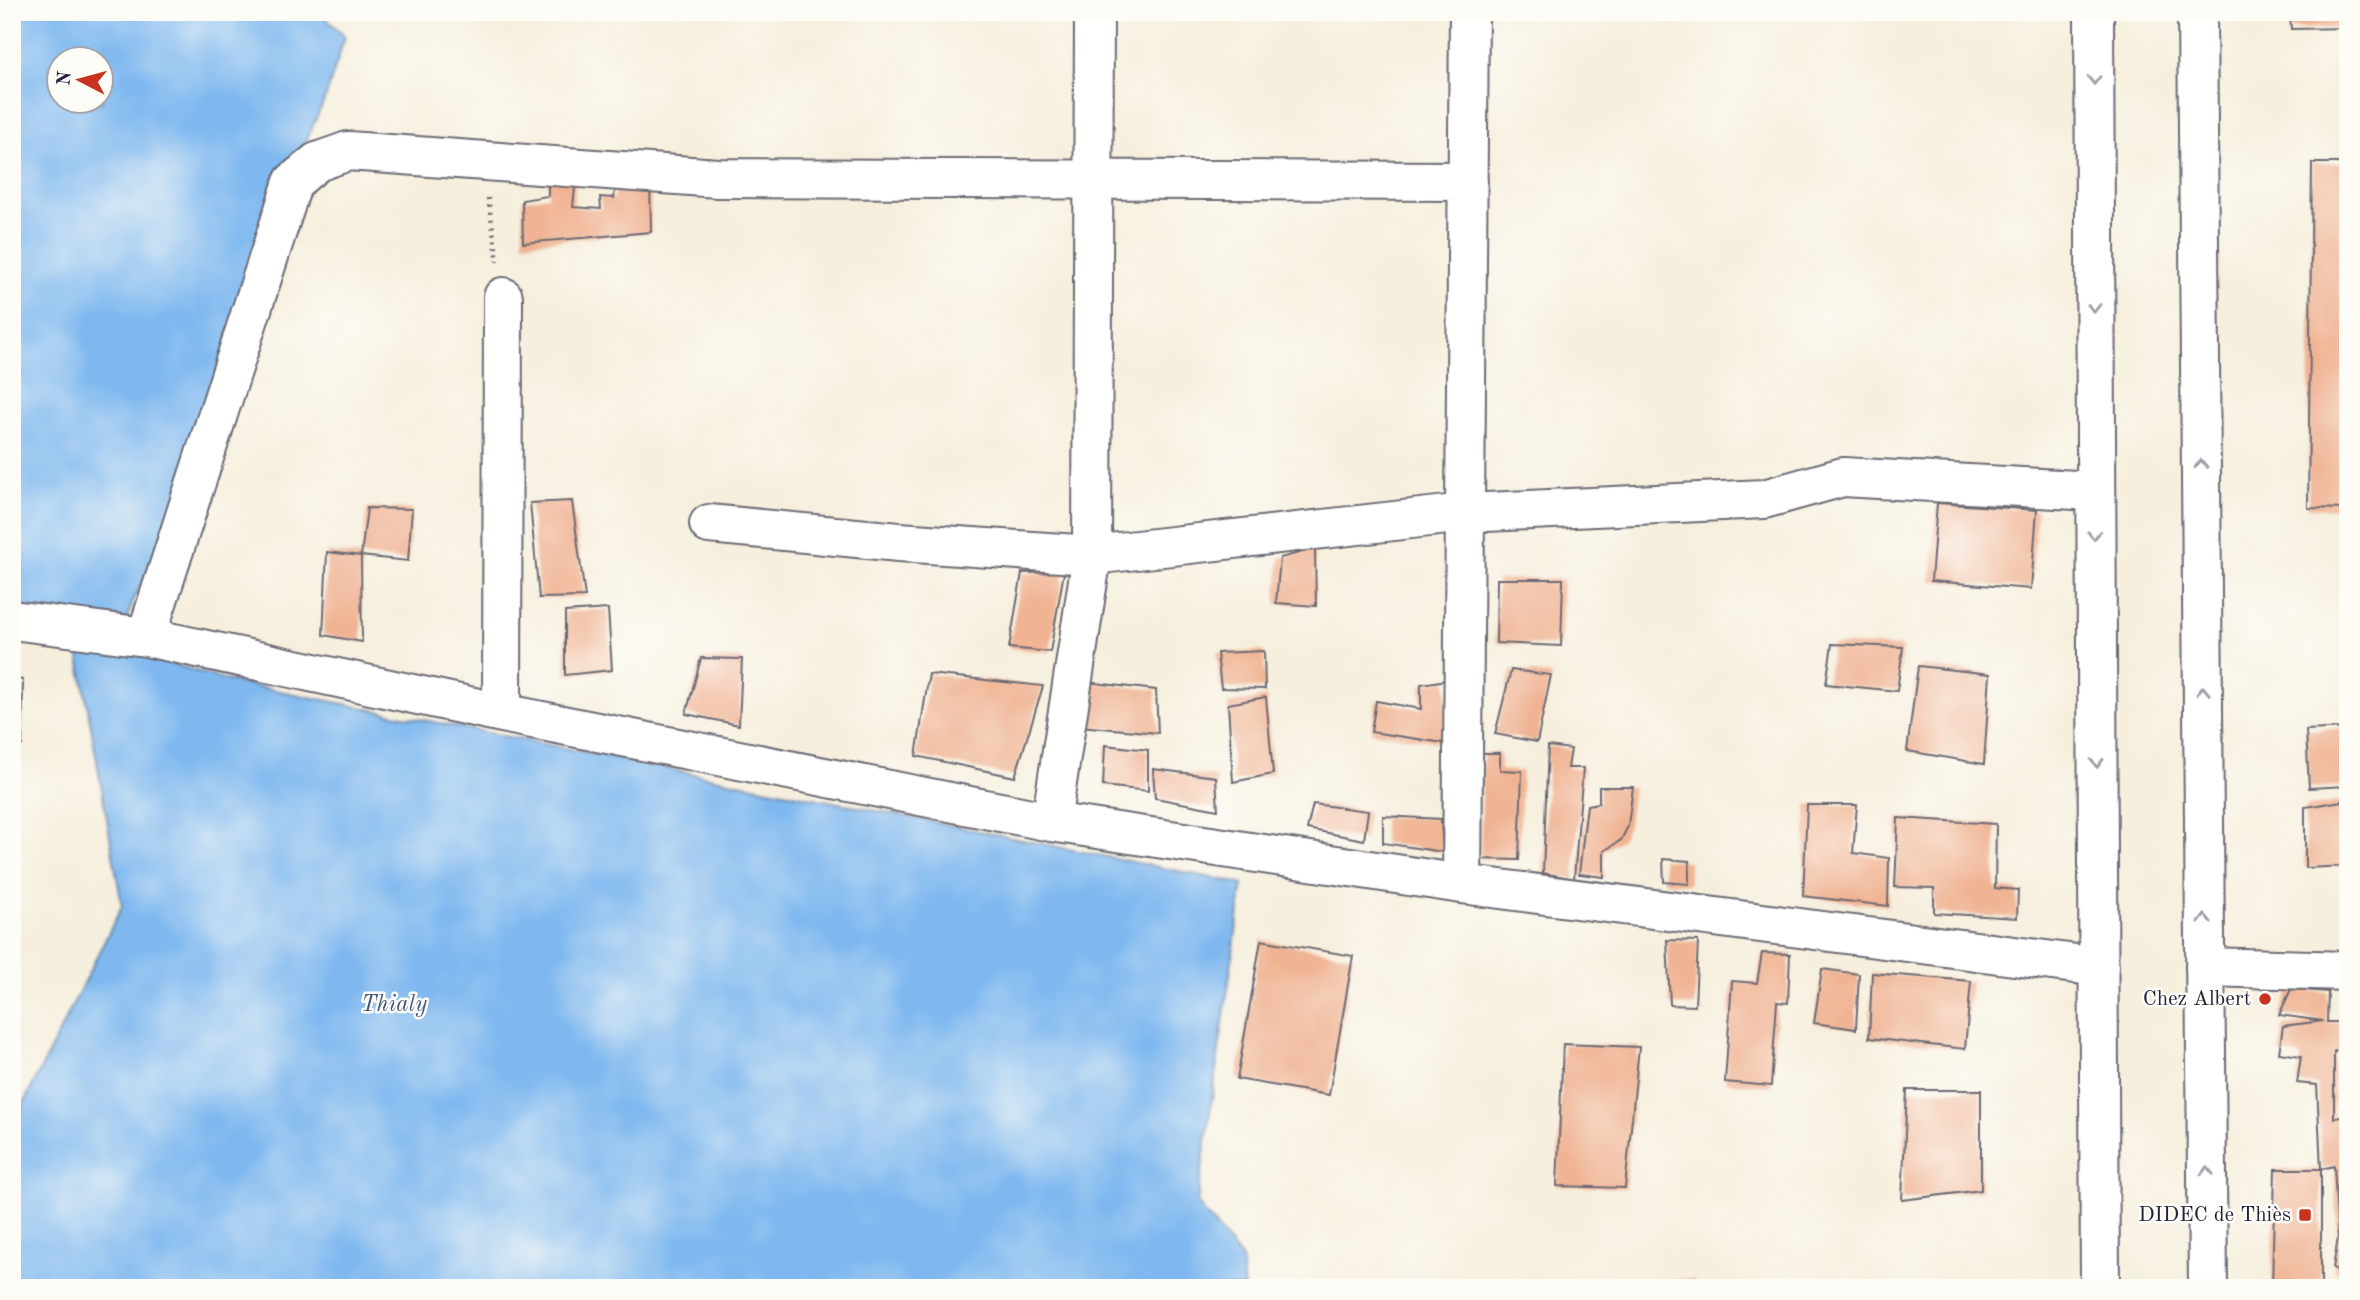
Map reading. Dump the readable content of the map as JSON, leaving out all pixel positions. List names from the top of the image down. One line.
{"water":["Thialy"],"places":{"other":["Chez Albert"],"transit":["DIDEC de Thiès"]},"north":"left"}
